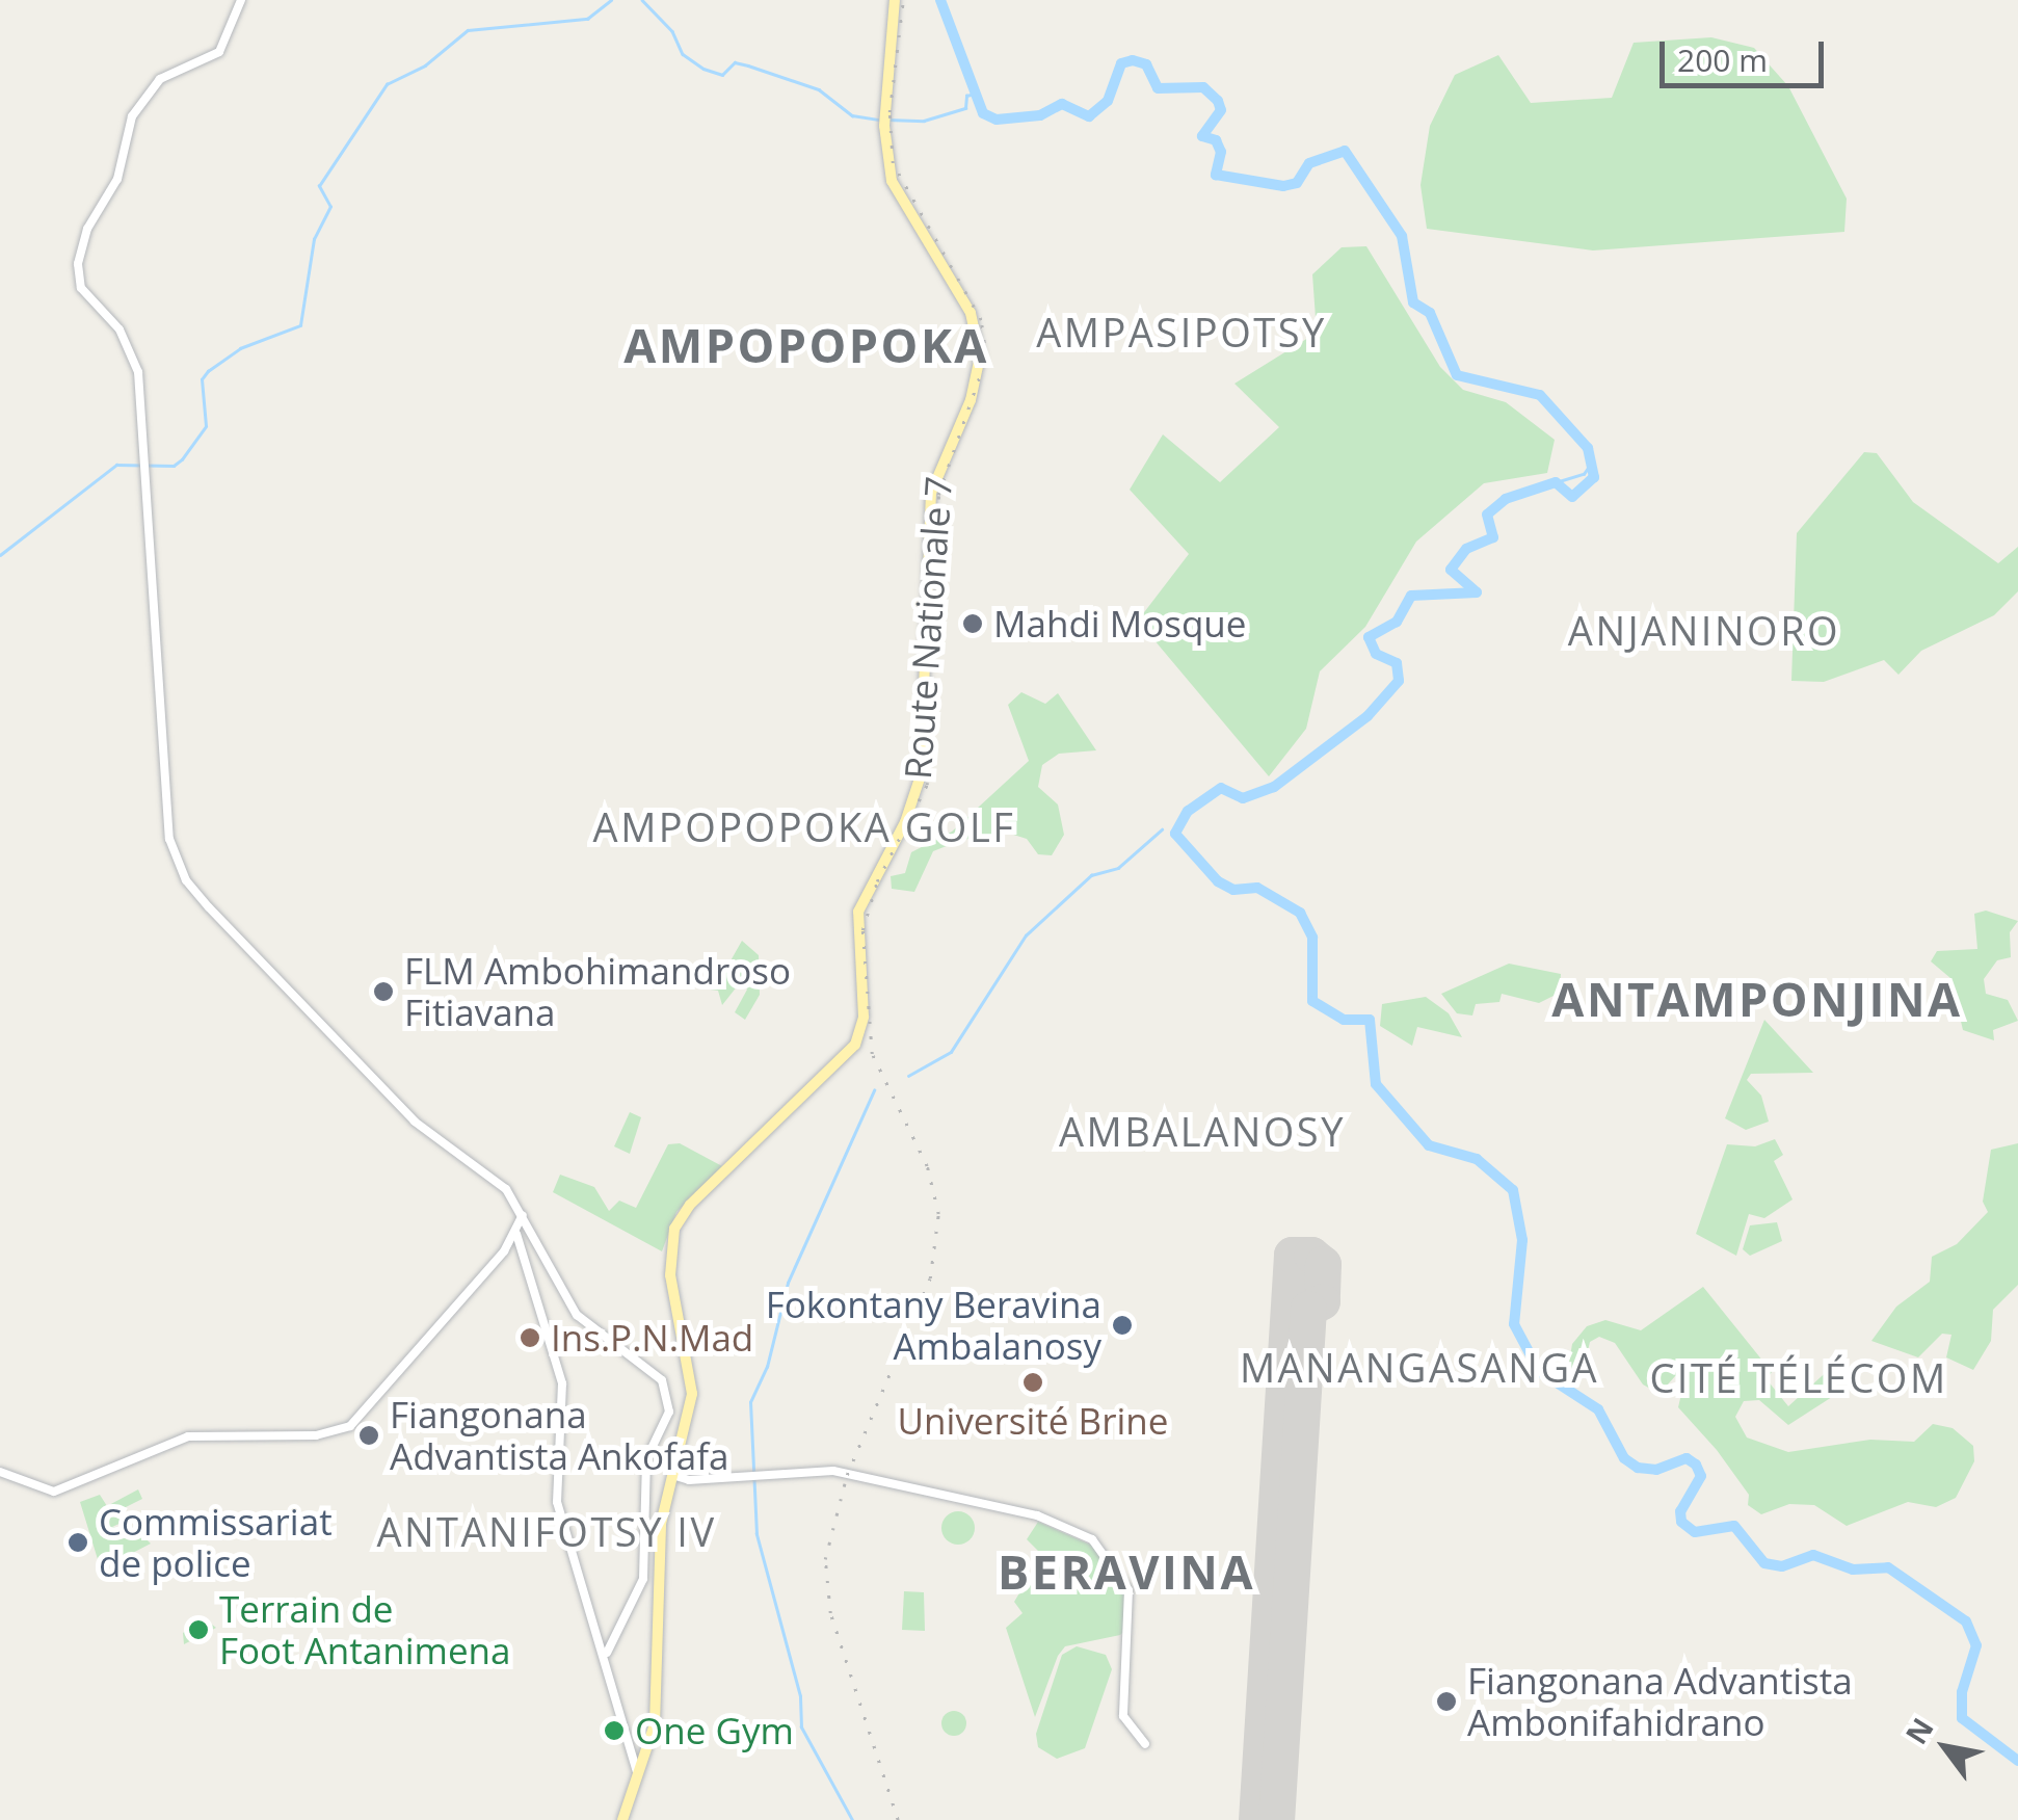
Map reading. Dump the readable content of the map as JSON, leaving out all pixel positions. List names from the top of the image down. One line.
{"streets":{"main road":["Route Nationale 7"]},"districts":["AMPASIPOTSY","AMPOPOPOKA","ANJANINORO","AMPOPOPOKA GOLF","ANTAMPONJINA","AMBALANOSY","MANANGASANGA","CITÉ TÉLÉCOM","ANTANIFOTSY IV","BERAVINA"],"places":["Mahdi Mosque","FLM Ambohimandroso Fitiavana","Fokontany Beravina Ambalanosy","Ins.P.N.Mad","Université Brine","Fiangonana Advantista Ankofafa","Commissariat de police","Terrain de Foot Antanimena","Fiangonana Advantista Ambonifahidrano","One Gym"],"scale_bar":"200 m","north":"top left"}
